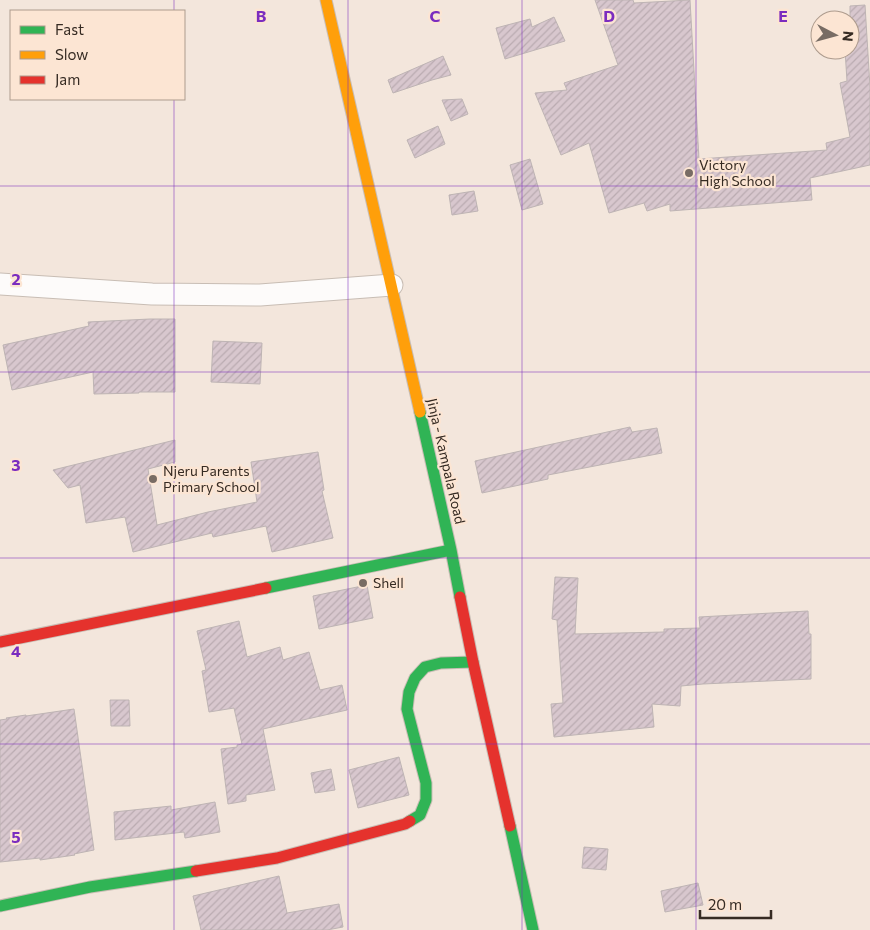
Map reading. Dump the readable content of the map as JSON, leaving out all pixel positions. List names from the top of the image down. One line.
{"streets":{"main road":["Jinja - Kampala Road"]},"places":["Victory High School","Njeru Parents Primary School","Shell"],"legend":["Fast","Slow","Jam"],"scale_bar":"20 m","north":"right","grid":{"columns":["B","C","D","E"],"rows":["2","3","4","5"]}}
